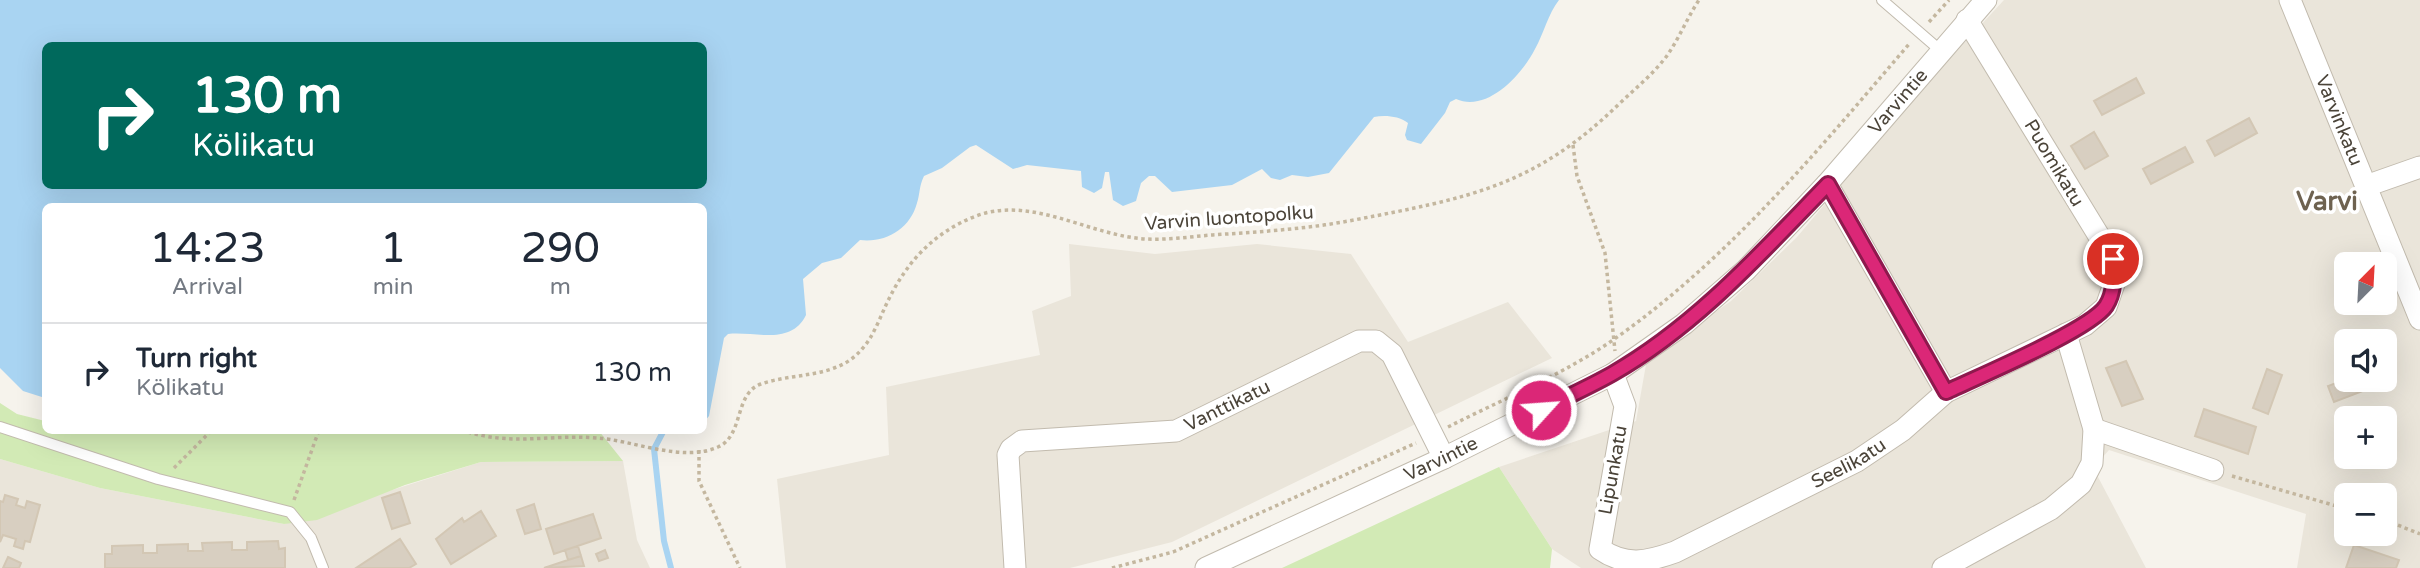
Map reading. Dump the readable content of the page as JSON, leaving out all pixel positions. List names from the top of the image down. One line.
{"streets":{"street":["Varvintie","Varvinkatu","Puomikatu","Vanttikatu","Seelikatu","Lipunkatu"],"path":["Varvin luontopolku"]},"crossings":[["Varvintie","Puomikatu"],["Varvintie","Vanttikatu"],["Varvintie","Lipunkatu"],["Puomikatu","Seelikatu"],["Seelikatu","Lipunkatu"]],"districts":["Varvi"],"north":"top right","page":{"turn":["130 m","Kölikatu"],"eta":["14:23","Arrival","1","min","290","m"],"map_buttons":["+","−"],"list":[{"name":"Turn right","note":"Kölikatu","value":"130 m"}]}}
